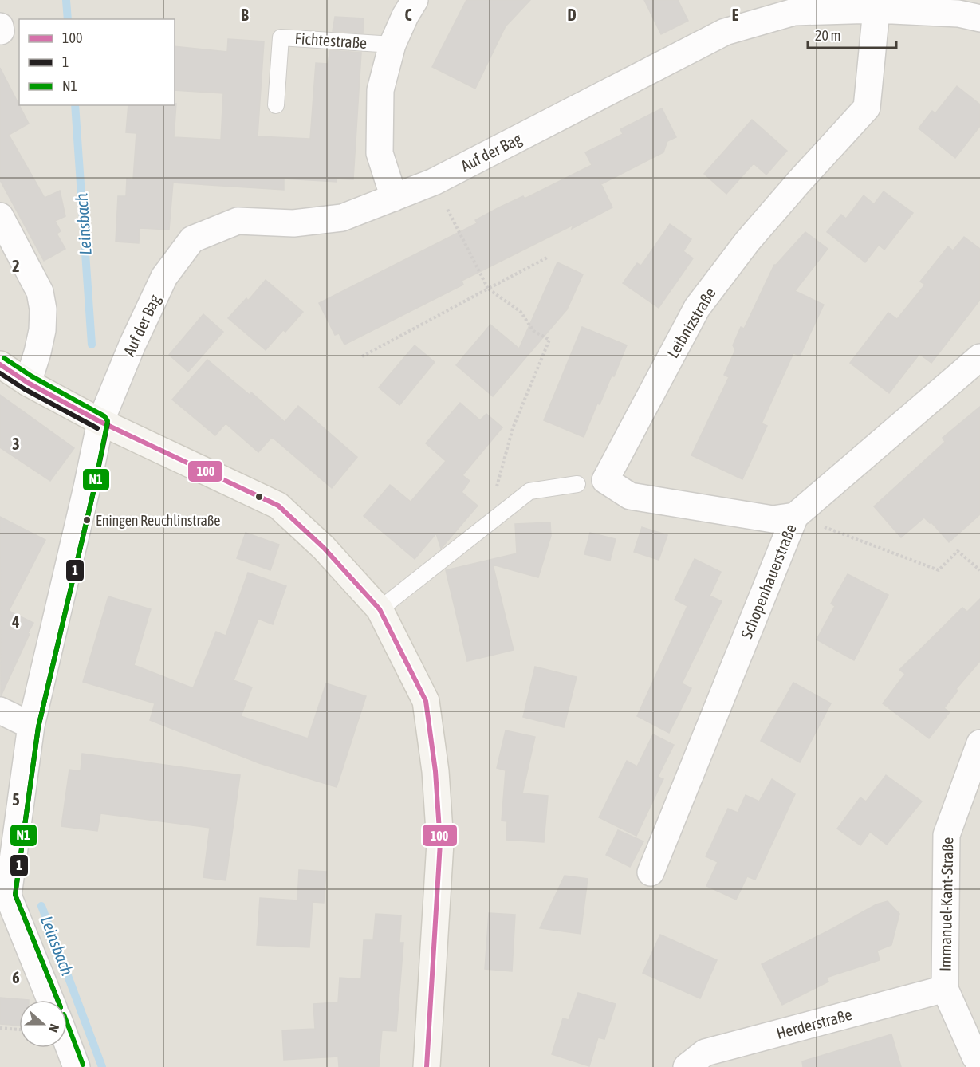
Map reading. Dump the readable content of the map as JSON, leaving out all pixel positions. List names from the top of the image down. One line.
{"streets":{"street":["Fichtestraße","Auf der Bag","Leibnizstraße","Schopenhauerstraße","Immanuel-Kant-Straße","Herderstraße"]},"crossings":[["Fichtestraße","Auf der Bag"],["Auf der Bag","Leibnizstraße"],["Leibnizstraße","Schopenhauerstraße"],["Immanuel-Kant-Straße","Herderstraße"]],"water":["Leinsbach"],"places":["Eningen Reuchlinstraße"],"lines":["transit line N1","transit line 100","transit line 1"],"legend":["100","1","N1"],"scale_bar":"20 m","north":"right","grid":{"columns":["B","C","D","E"],"rows":["2","3","4","5","6"]}}
